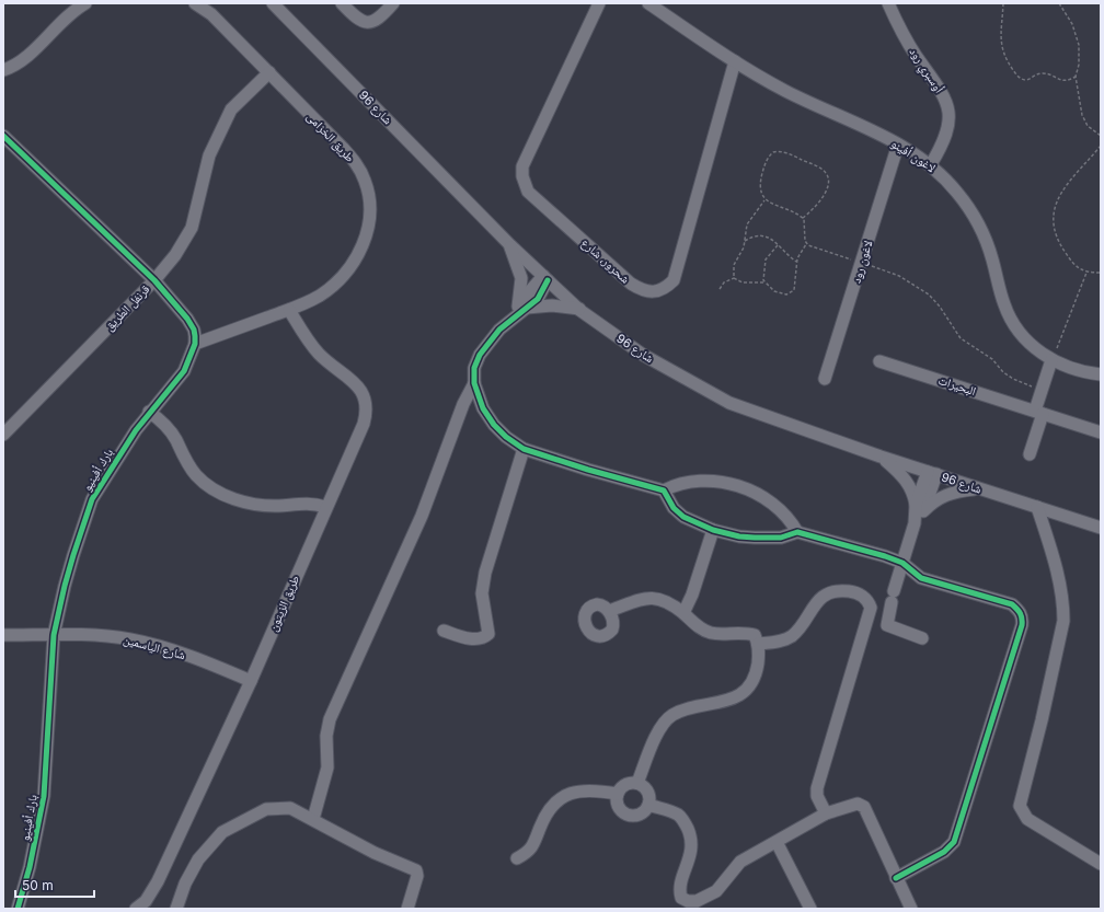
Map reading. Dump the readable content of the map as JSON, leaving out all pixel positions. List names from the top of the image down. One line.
{"streets":{"street":["أوسبري رود","شارع 96","طريق الخزامى","لاغون أفينو","شحرور، شارع","لاغون رود","قرنفل الطريق","البحيرات","بارك أفينيو","طريق الزيتون","شارع الياسمين"]},"crossings":[["أوسبري رود","لاغون أفينو"],["طريق الخزامى","قرنفل الطريق"],["طريق الخزامى","بارك أفينيو"],["طريق الخزامى","طريق الزيتون"],["لاغون أفينو","شحرور، شارع"],["لاغون أفينو","لاغون رود"],["بارك أفينيو","شارع الياسمين"],["طريق الزيتون","شارع الياسمين"]],"scale_bar":"50 m"}
